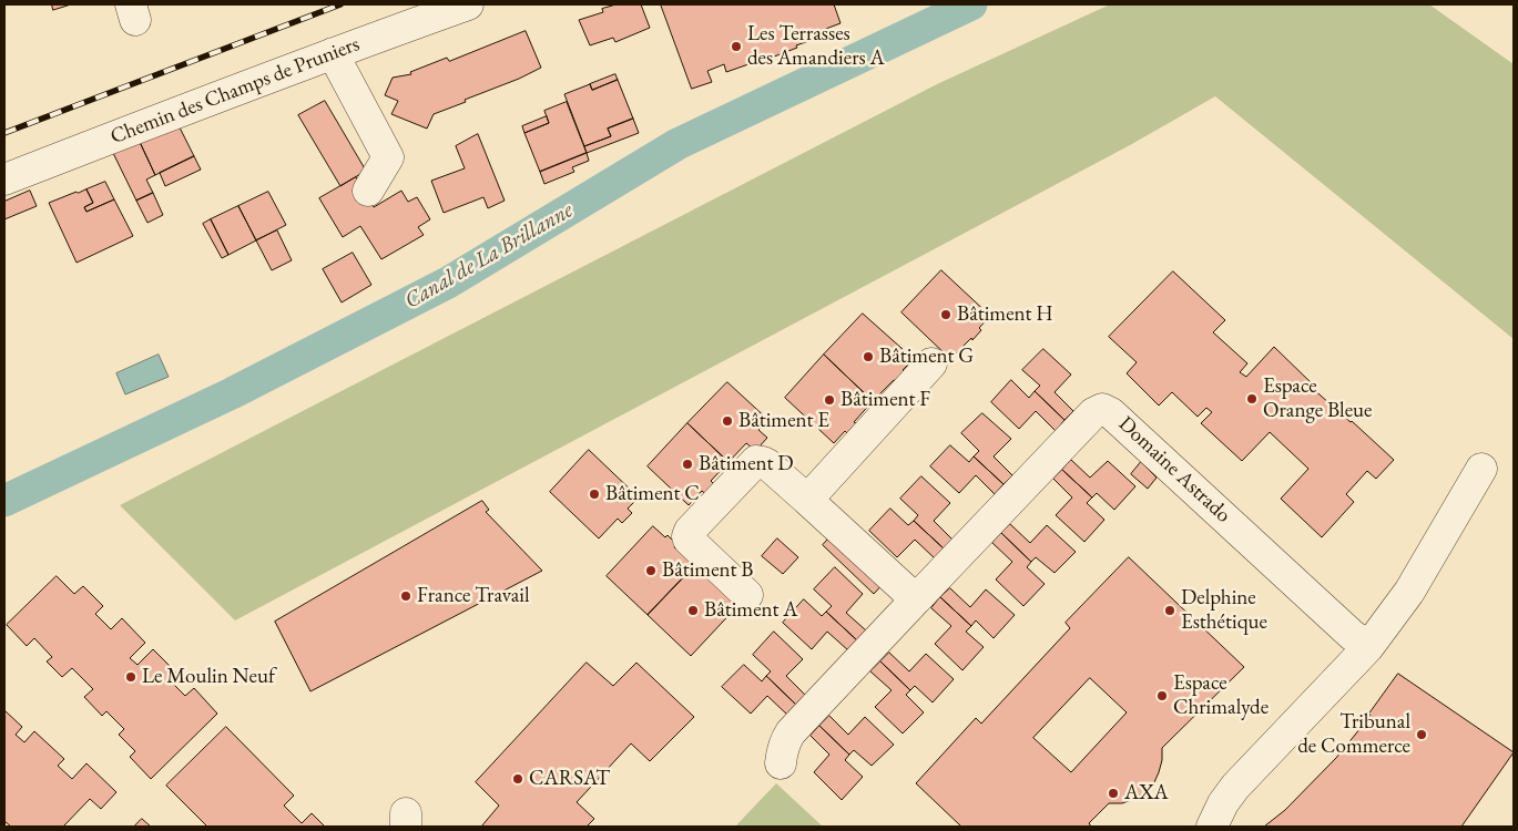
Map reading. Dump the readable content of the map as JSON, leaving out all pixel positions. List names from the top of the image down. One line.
{"streets":{"street":["Chemin des Champs de Pruniers","Domaine Astrado"]},"water":["Canal de La Brillanne"],"places":["Les Terrasses des Amandiers A","Bâtiment H","Bâtiment G","Espace Orange Bleue","Bâtiment F","Bâtiment E","Bâtiment D","Bâtiment C","Bâtiment B","France Travail","Bâtiment A","Delphine Esthétique","Le Moulin Neuf","Espace Chrimalyde","Tribunal de Commerce","CARSAT","AXA"]}
